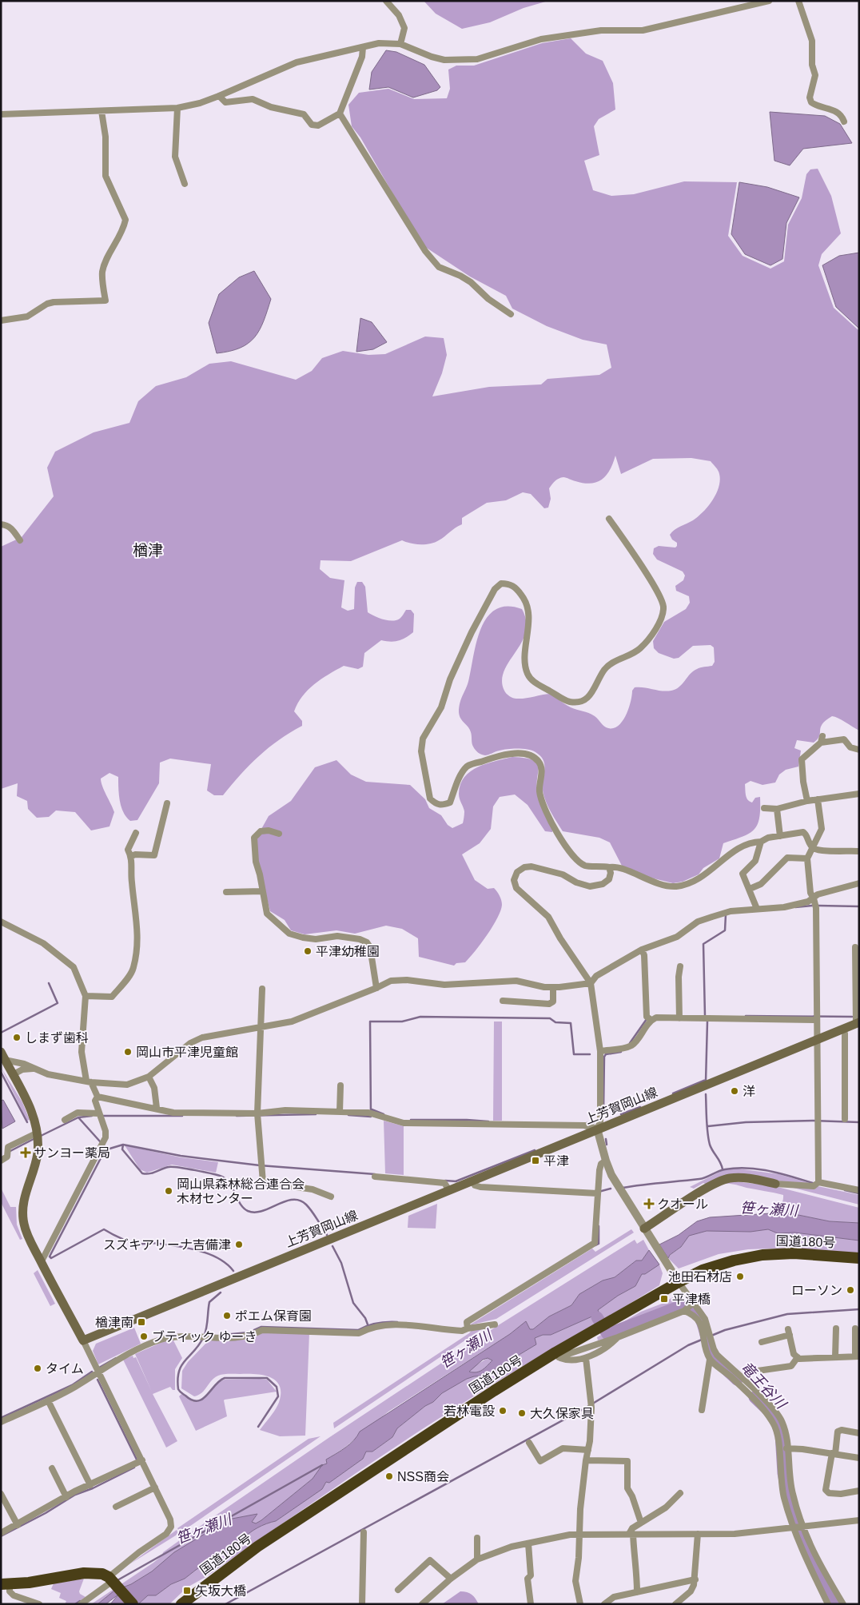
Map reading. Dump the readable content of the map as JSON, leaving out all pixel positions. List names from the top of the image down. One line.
{"streets":{"highway":["国道180号"],"main road":["上芳賀岡山線"]},"districts":["楢津"],"water":["笹ヶ瀬川","竜王谷川"],"places":{"other":["平津幼稚園","しまず歯科","岡山市平津児童館","洋","岡山県森林総合連合会 木材センター","スズキアリーナ吉備津","池田石材店","ローソン","ポエム保育園","ブティック ゆーき","タイム","若林電設","大久保家具","NSS商会"],"health":["サンヨー薬局","クオール"],"transit":["平津","平津橋","楢津南","矢坂大橋"]}}
